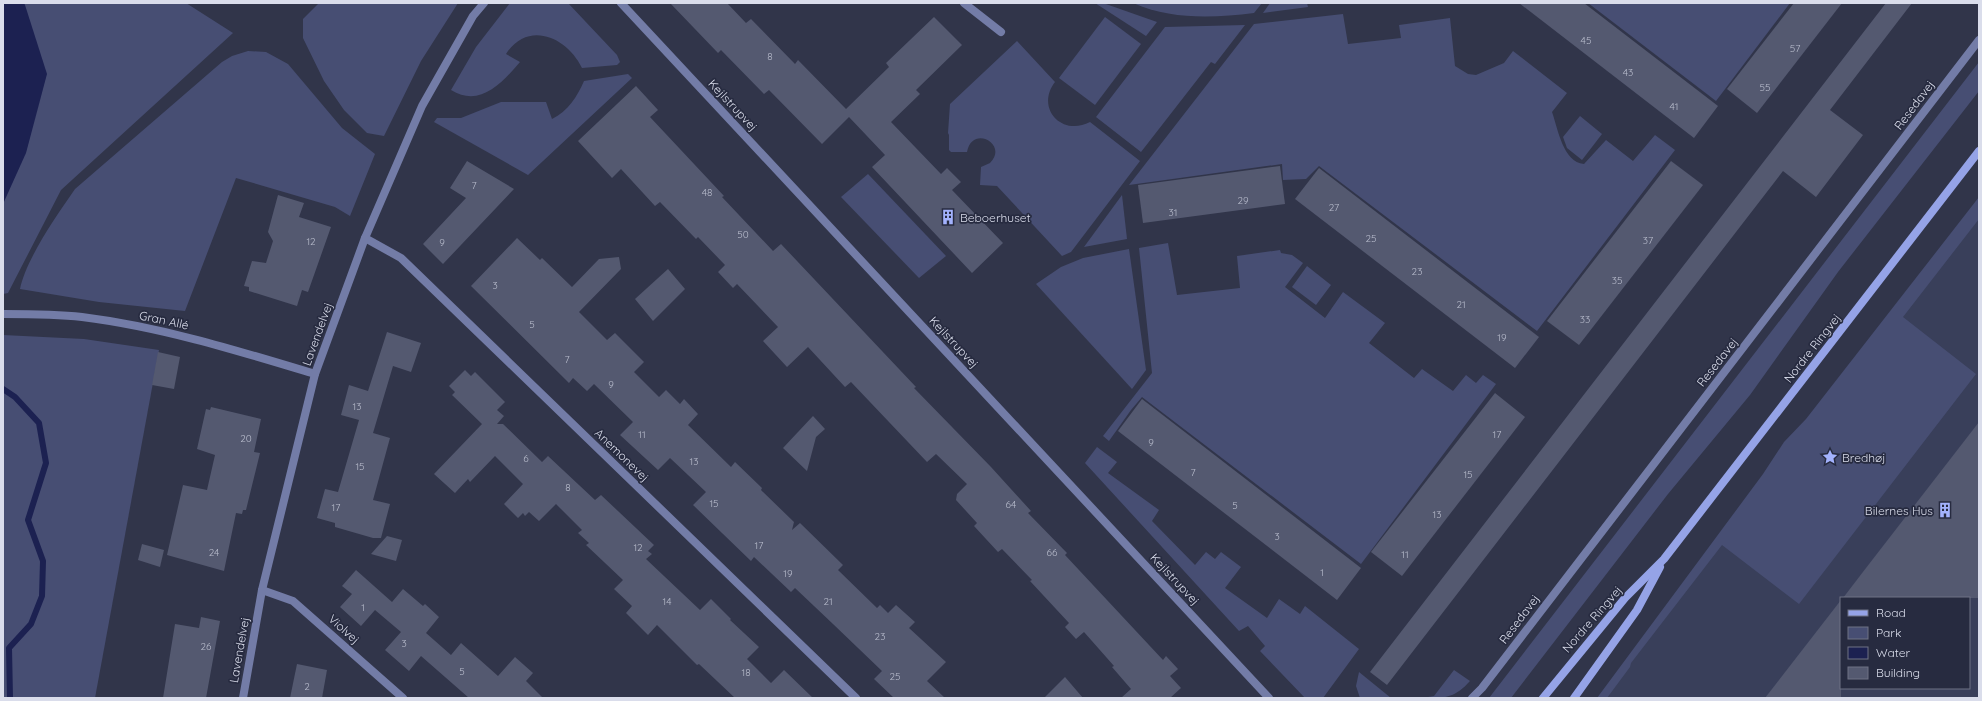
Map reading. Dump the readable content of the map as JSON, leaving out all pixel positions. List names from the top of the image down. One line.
{"streets":{"main road":["Nordre Ringvej"],"street":["Kejlstrupvej","Resedavej","Gran Allé","Lavendelvej","Anemonevej","Violvej"]},"crossings":[["Gran Allé","Lavendelvej"],["Lavendelvej","Anemonevej"],["Lavendelvej","Violvej"]],"places":{"building":["Beboerhuset","Bilernes Hus"],"place":["Bredhøj"]},"house_numbers":["45","57","8","43","55","41","7","48","29","27","31","50","25","37","12","9","23","35","3","21","33","5","19","7","9","13","11","17","20","9","6","13","15","7","15","8","15","64","5","17","13","3","17","12","24","66","11","1","19","14","21","1","23","3","26","5","18","25","2"],"legend":["Road","Park","Water","Building"]}
